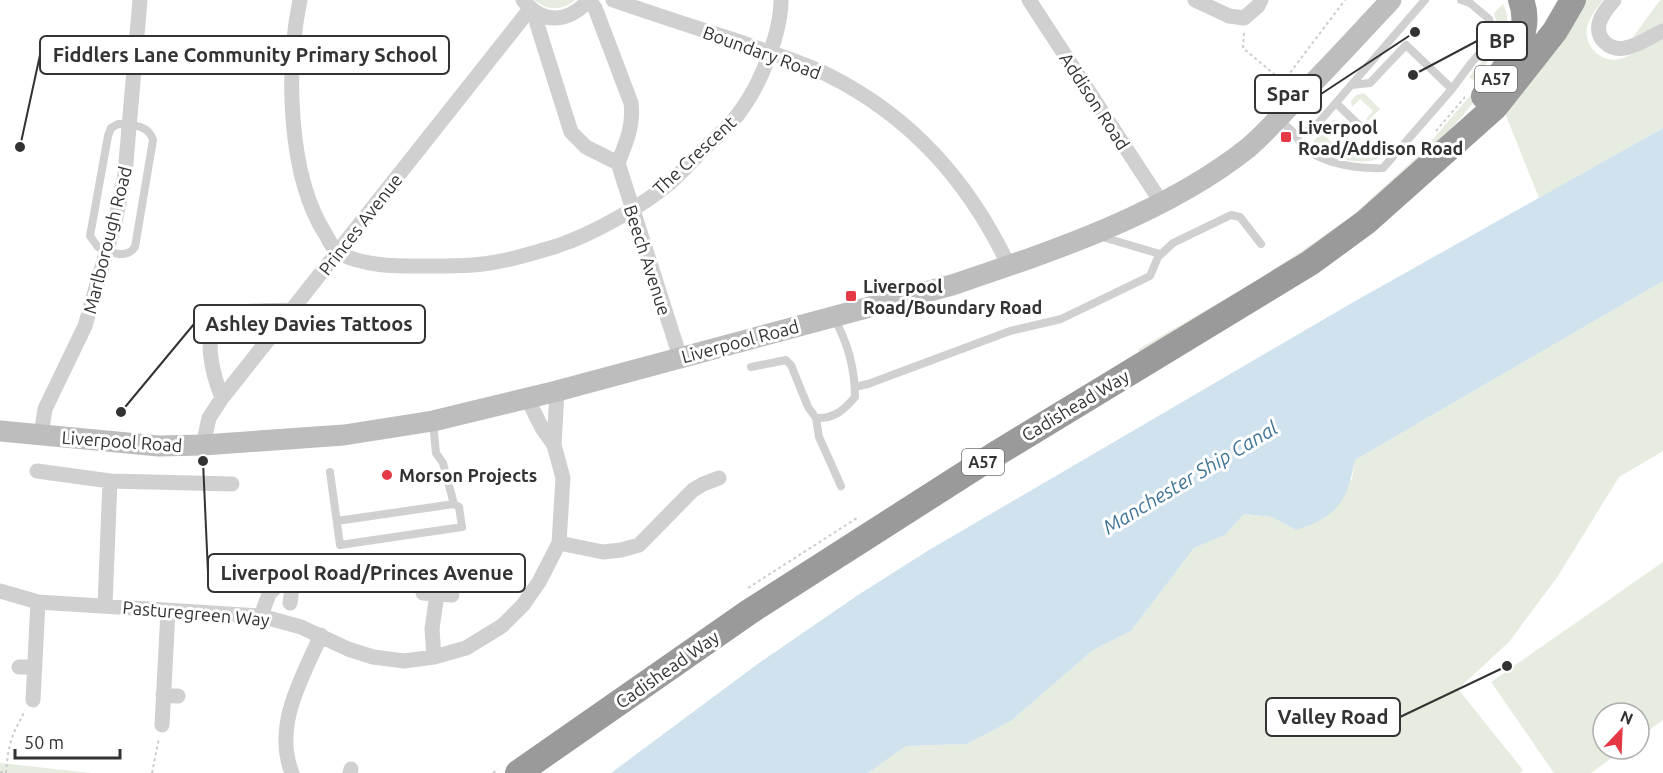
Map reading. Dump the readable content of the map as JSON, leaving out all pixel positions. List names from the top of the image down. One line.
{"streets":{"highway":["A57","Cadishead Way"],"main road":["Liverpool Road"],"street":["Boundary Road","Addison Road","The Crescent","Princes Avenue","Marlborough Road","Beech Avenue","Pasturegreen Way"]},"crossings":[["Boundary Road","The Crescent"],["Boundary Road","Liverpool Road"],["Addison Road","Liverpool Road"],["The Crescent","Princes Avenue"],["The Crescent","Beech Avenue"],["Princes Avenue","Liverpool Road"],["Marlborough Road","Liverpool Road"],["Beech Avenue","Liverpool Road"],["Liverpool Road","Pasturegreen Way"]],"water":["Manchester Ship Canal"],"places":{"other":["Spar","BP","Fiddlers Lane Community Primary School","Ashley Davies Tattoos","Liverpool Road/Princes Avenue","Morson Projects","Valley Road"],"transit":["Liverpool Road/Addison Road","Liverpool Road/Boundary Road"]},"scale_bar":"50 m","north":"top right"}
